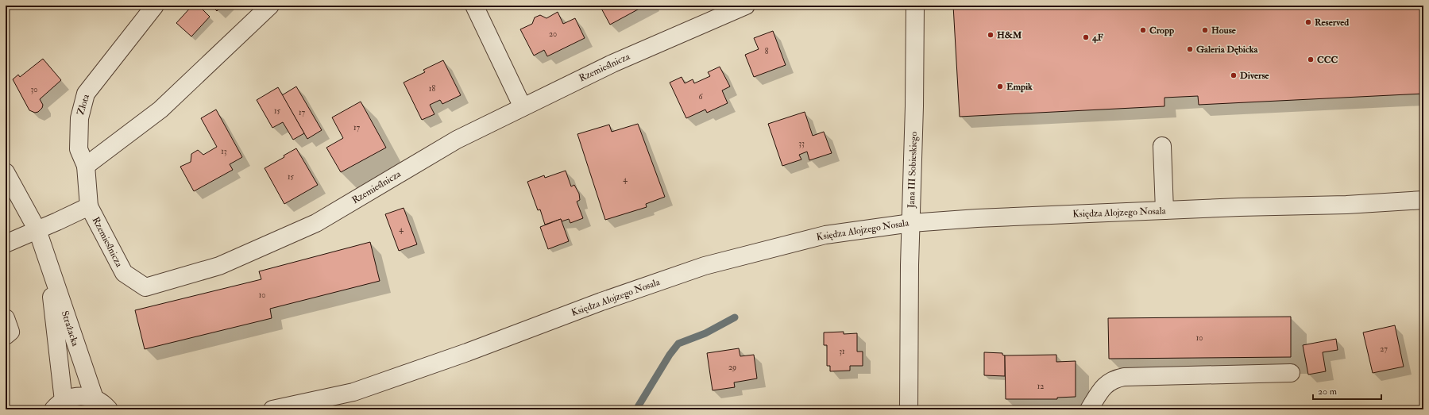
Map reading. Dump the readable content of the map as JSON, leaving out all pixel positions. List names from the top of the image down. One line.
{"streets":{"street":["Rzemieślnicza","Złota","Jana III Sobieskiego","Księdza Alojzego Nosala","Strażacka"]},"crossings":[["Rzemieślnicza","Złota"],["Rzemieślnicza","Strażacka"],["Jana III Sobieskiego","Księdza Alojzego Nosala"]],"places":["Reserved","Cropp","House","H&M","4F","Galeria Dębicka","CCC","Diverse","Empik"],"house_numbers":["20","8","18","30","6","15","17","17","33","13","15","4","4","10","10","27","31","29","12"],"scale_bar":"20 m"}
